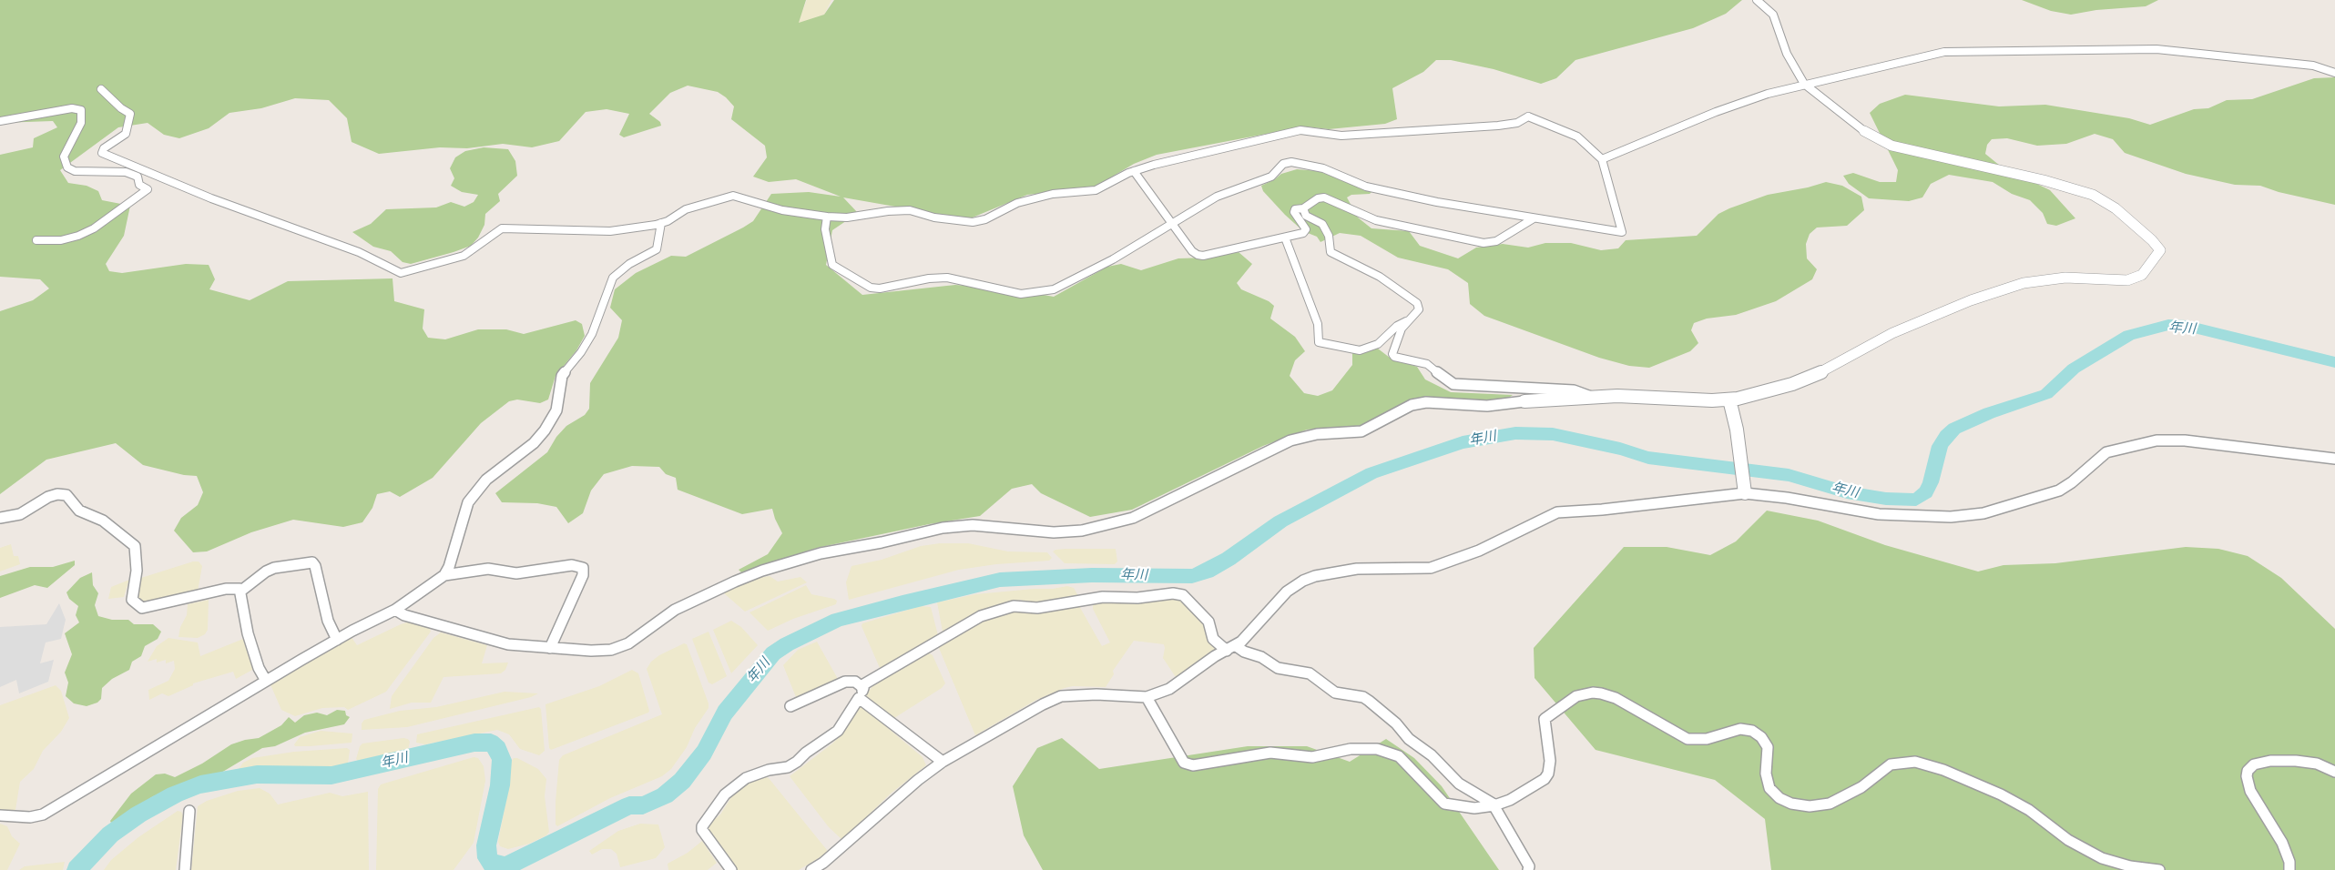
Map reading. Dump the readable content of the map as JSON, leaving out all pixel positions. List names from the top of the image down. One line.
{"water":["年川"]}
